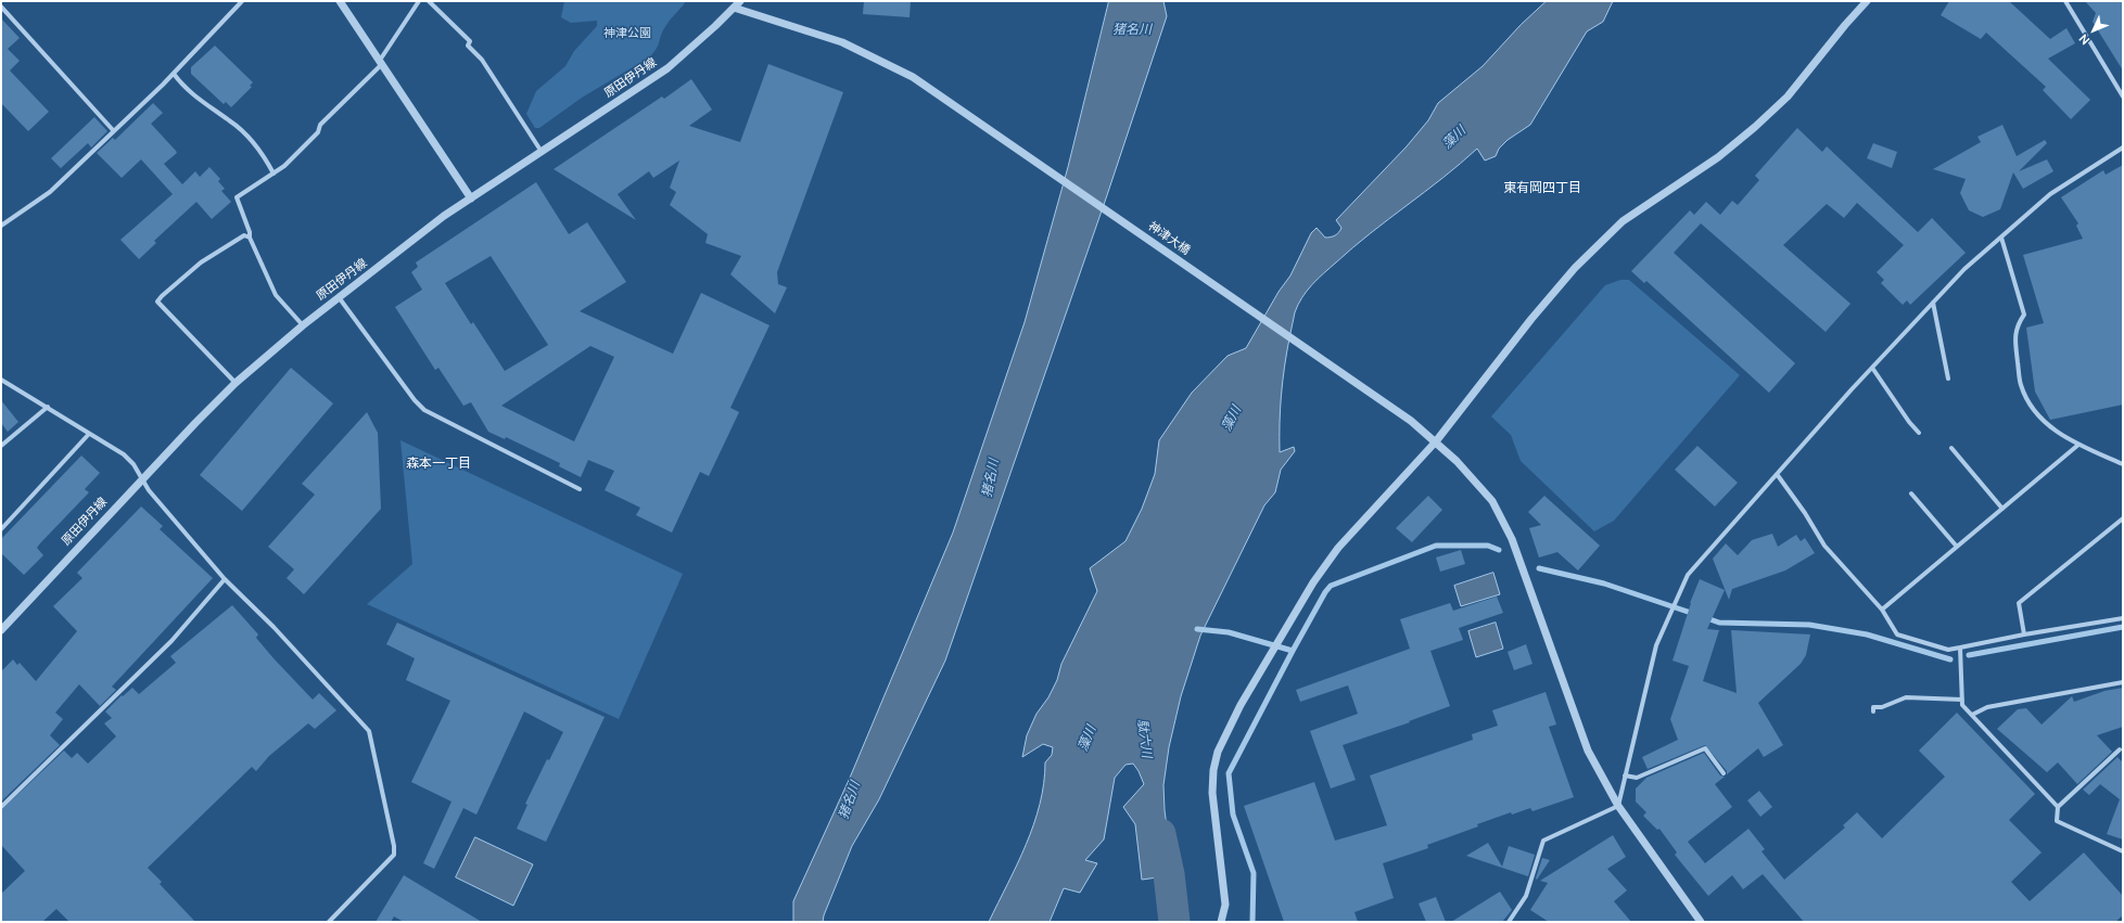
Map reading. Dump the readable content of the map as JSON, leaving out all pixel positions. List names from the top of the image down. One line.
{"streets":{"street":["原田伊丹線","神津大橋"]},"crossings":[["原田伊丹線","神津大橋"]],"districts":["東有岡四丁目","森本一丁目"],"water":["猪名川","藻川","駄六川"],"parks":["神津公園"],"north":"bottom left"}
